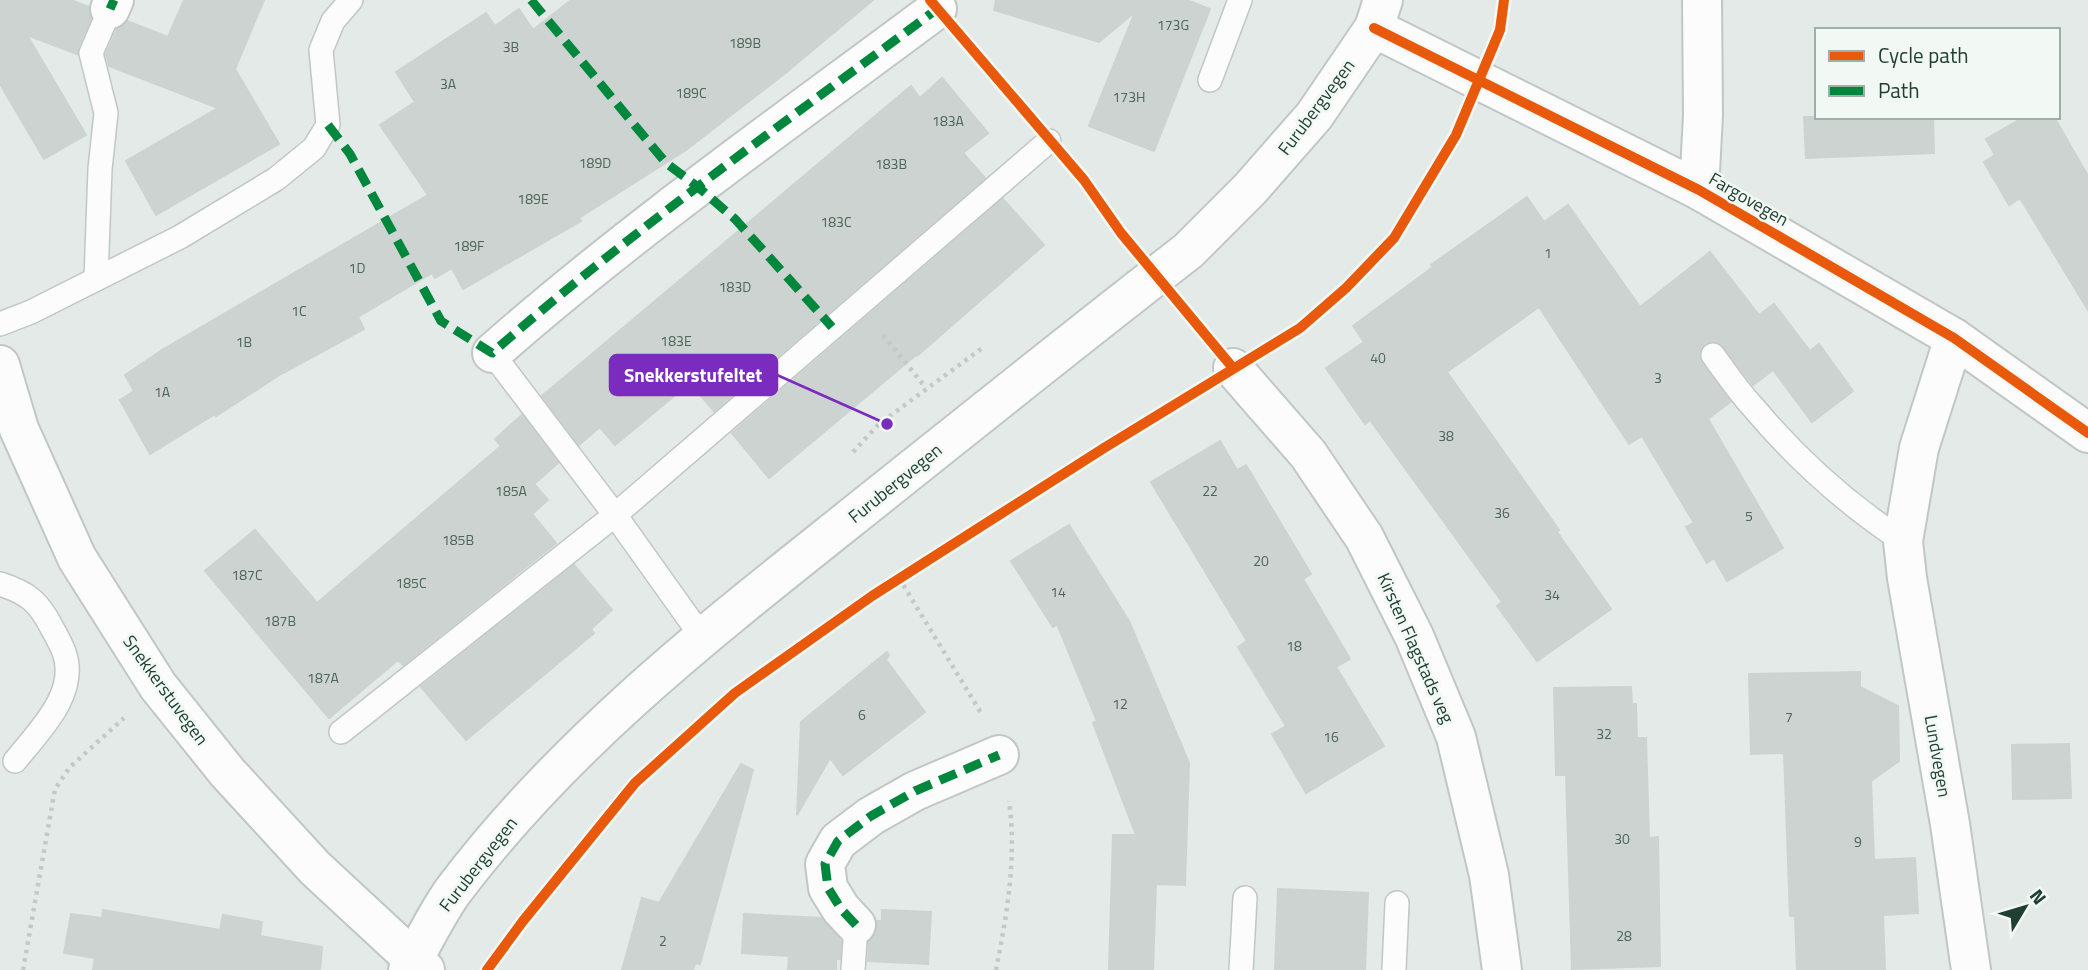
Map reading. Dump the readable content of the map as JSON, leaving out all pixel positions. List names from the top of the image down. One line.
{"streets":{"street":["Furubergvegen","Fargovegen","Kirsten Flagstads veg","Snekkerstuvegen","Lundvegen"]},"crossings":[["Furubergvegen","Fargovegen"],["Furubergvegen","Snekkerstuvegen"],["Fargovegen","Lundvegen"]],"places":["Snekkerstufeltet"],"house_numbers":["173G","189B","3B","3A","189C","173H","183A","189D","183B","189E","183C","189F","1","1D","183D","1C","183E","1B","40","3","1A","38","185A","22","36","5","185B","20","187C","185C","14","34","187B","18","187A","12","6","7","32","16","30","9","28","2"],"legend":["Cycle path","Path"],"north":"top right"}
